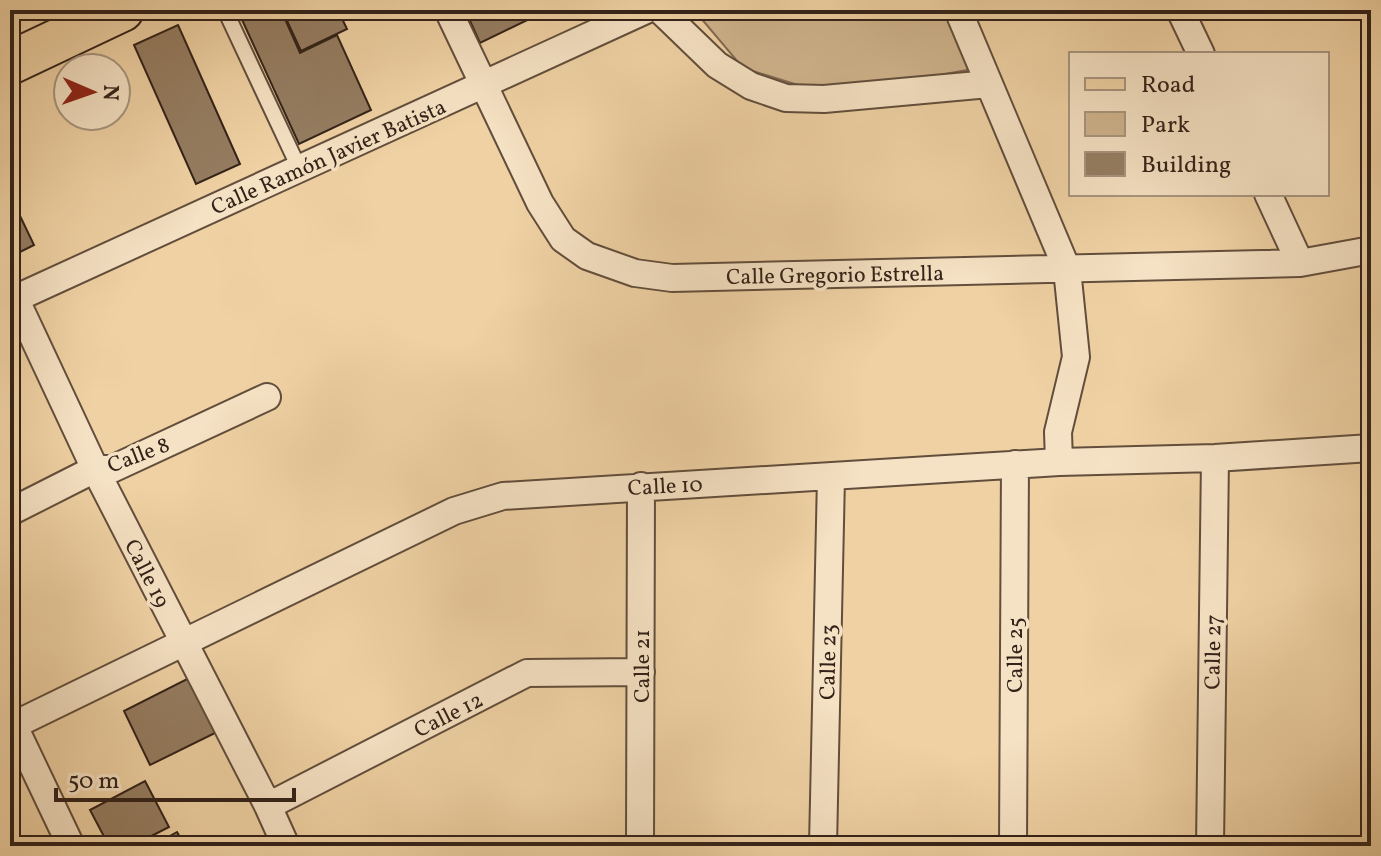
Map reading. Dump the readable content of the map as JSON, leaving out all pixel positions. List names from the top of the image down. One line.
{"streets":{"street":["Calle Ramón Javier Batista","Calle Gregorio Estrella","Calle 8","Calle 10","Calle 19","Calle 27","Calle 25","Calle 23","Calle 21","Calle 12"]},"crossings":[["Calle Ramón Javier Batista","Calle Gregorio Estrella"],["Calle Ramón Javier Batista","Calle 19"],["Calle 8","Calle 19"],["Calle 10","Calle 19"],["Calle 10","Calle 27"],["Calle 10","Calle 25"],["Calle 10","Calle 23"],["Calle 10","Calle 21"],["Calle 19","Calle 12"],["Calle 21","Calle 12"]],"legend":["Road","Park","Building"],"scale_bar":"50 m","north":"right"}
